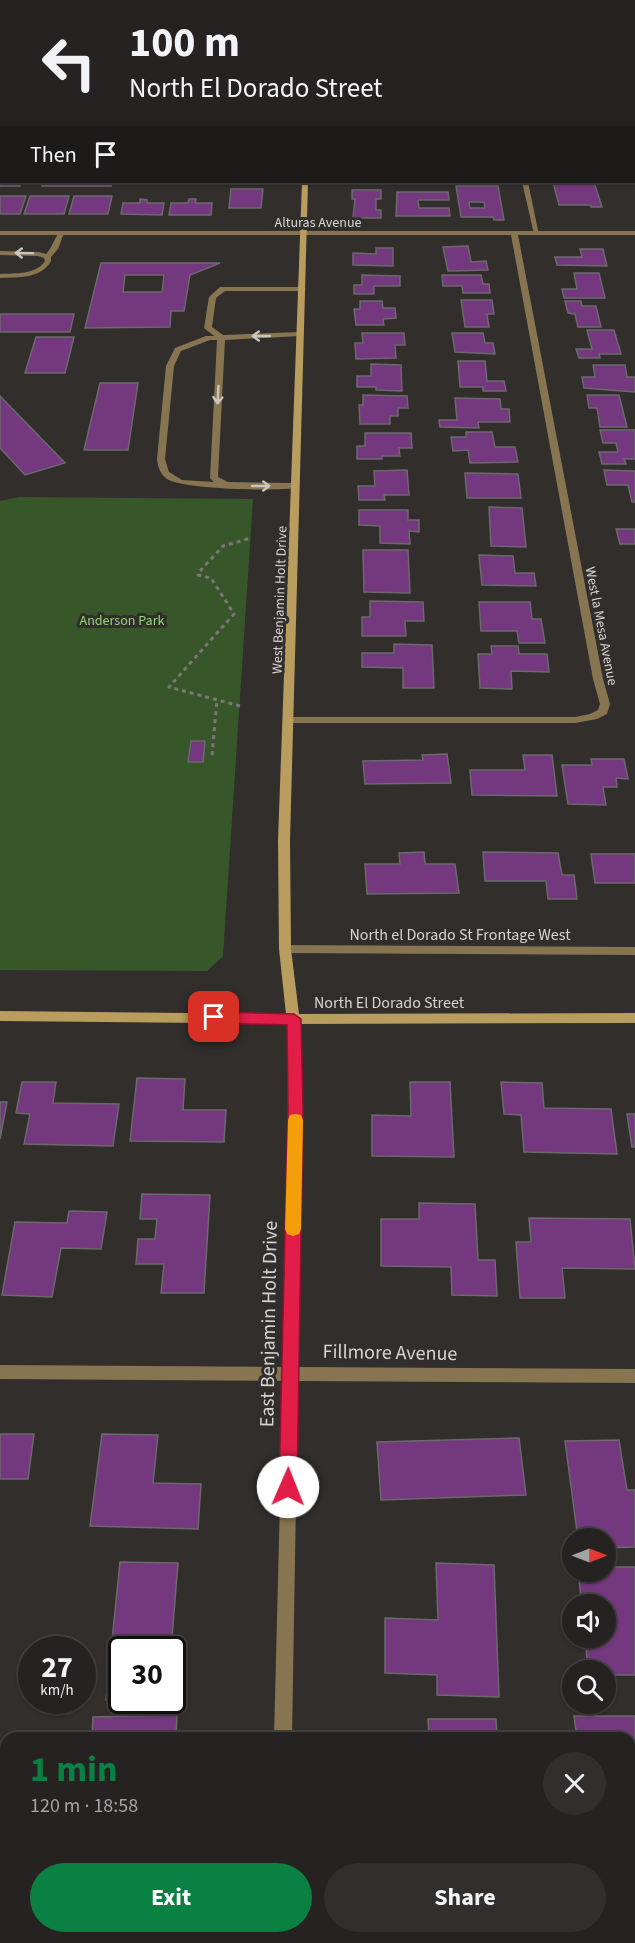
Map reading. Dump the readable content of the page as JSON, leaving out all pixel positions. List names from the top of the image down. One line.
{"streets":{"main road":["West Benjamin Holt Drive","North El Dorado Street"],"street":["Alturas Avenue","West la Mesa Avenue","North el Dorado St Frontage West","East Benjamin Holt Drive","Fillmore Avenue"]},"crossings":[["Alturas Avenue","West Benjamin Holt Drive"],["Alturas Avenue","West la Mesa Avenue"],["West Benjamin Holt Drive","West la Mesa Avenue"],["West Benjamin Holt Drive","North el Dorado St Frontage West"],["West Benjamin Holt Drive","North El Dorado Street"],["West Benjamin Holt Drive","East Benjamin Holt Drive"],["North El Dorado Street","East Benjamin Holt Drive"],["East Benjamin Holt Drive","Fillmore Avenue"]],"parks":["Anderson Park"],"north":"right","page":{"turn":["100 m","North El Dorado Street"],"then":"Then","speed":"27 km/h","limit":"30","heading":["1 min","120 m · 18:58"],"buttons":["Exit","Share"]}}
